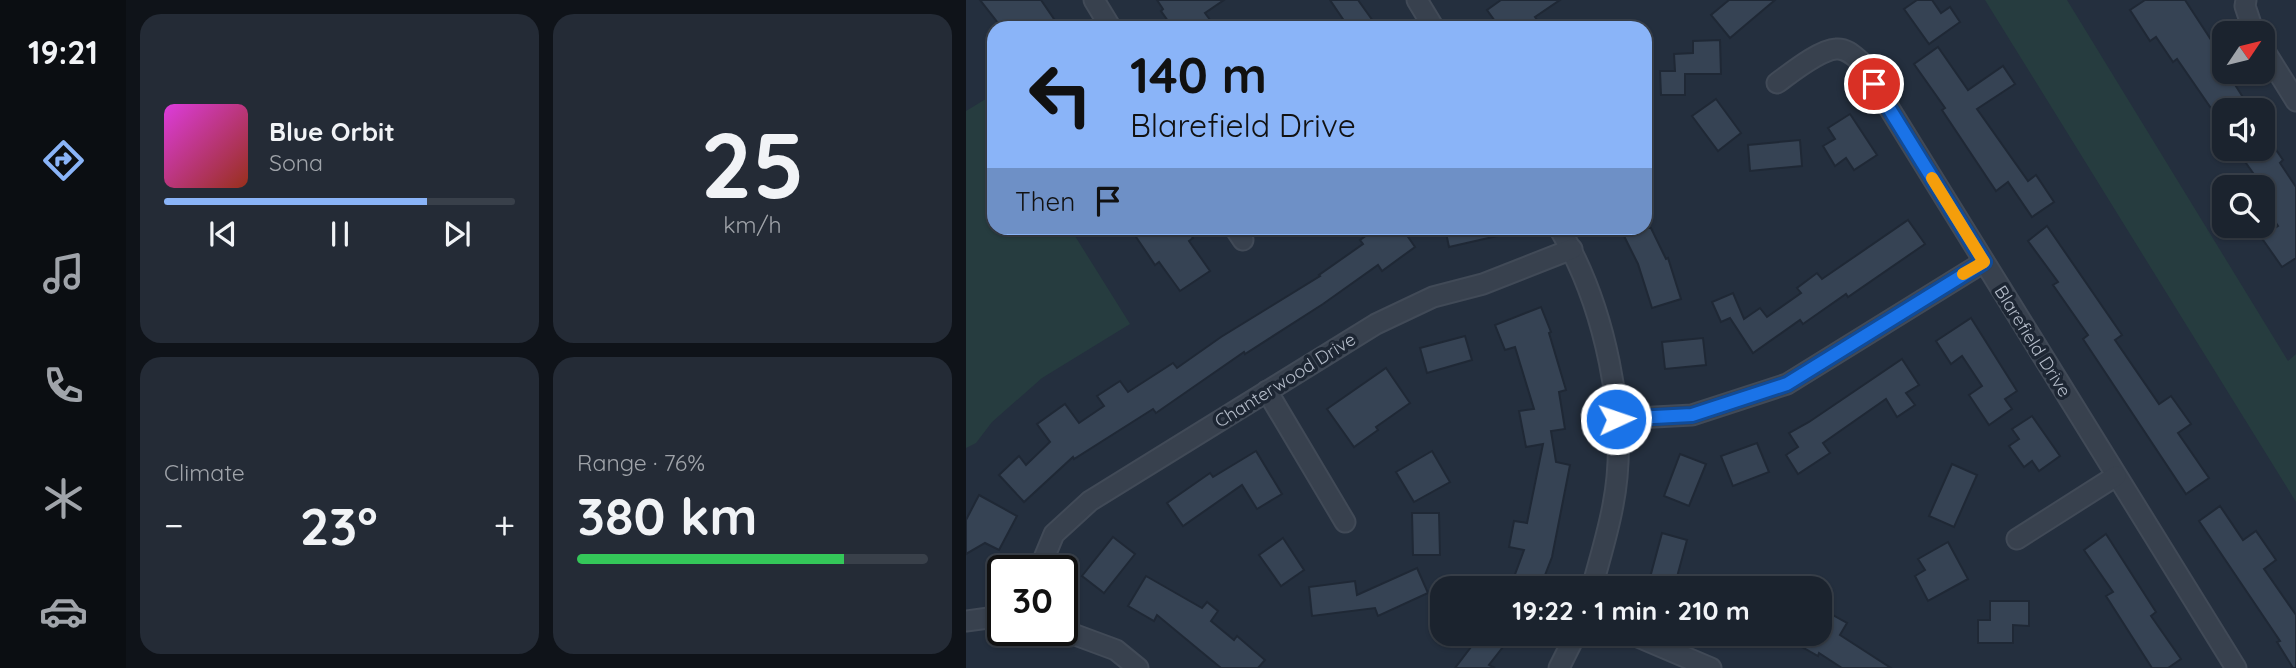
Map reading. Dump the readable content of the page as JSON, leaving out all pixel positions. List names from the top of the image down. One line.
{"streets":{"street":["Blarefield Drive","Chanterwood Drive"]},"north":"top right","page":{"tabs":"19:21","tile":[["25","km/h"],"Climate",["Range · 76%","380 km"]],"turn":["140 m","Blarefield Drive"],"song":["Blue Orbit","Sona"],"then":"Then","heat":["−","23°","+"],"limit":"30","trip":"19:22 · 1 min · 210 m"}}
